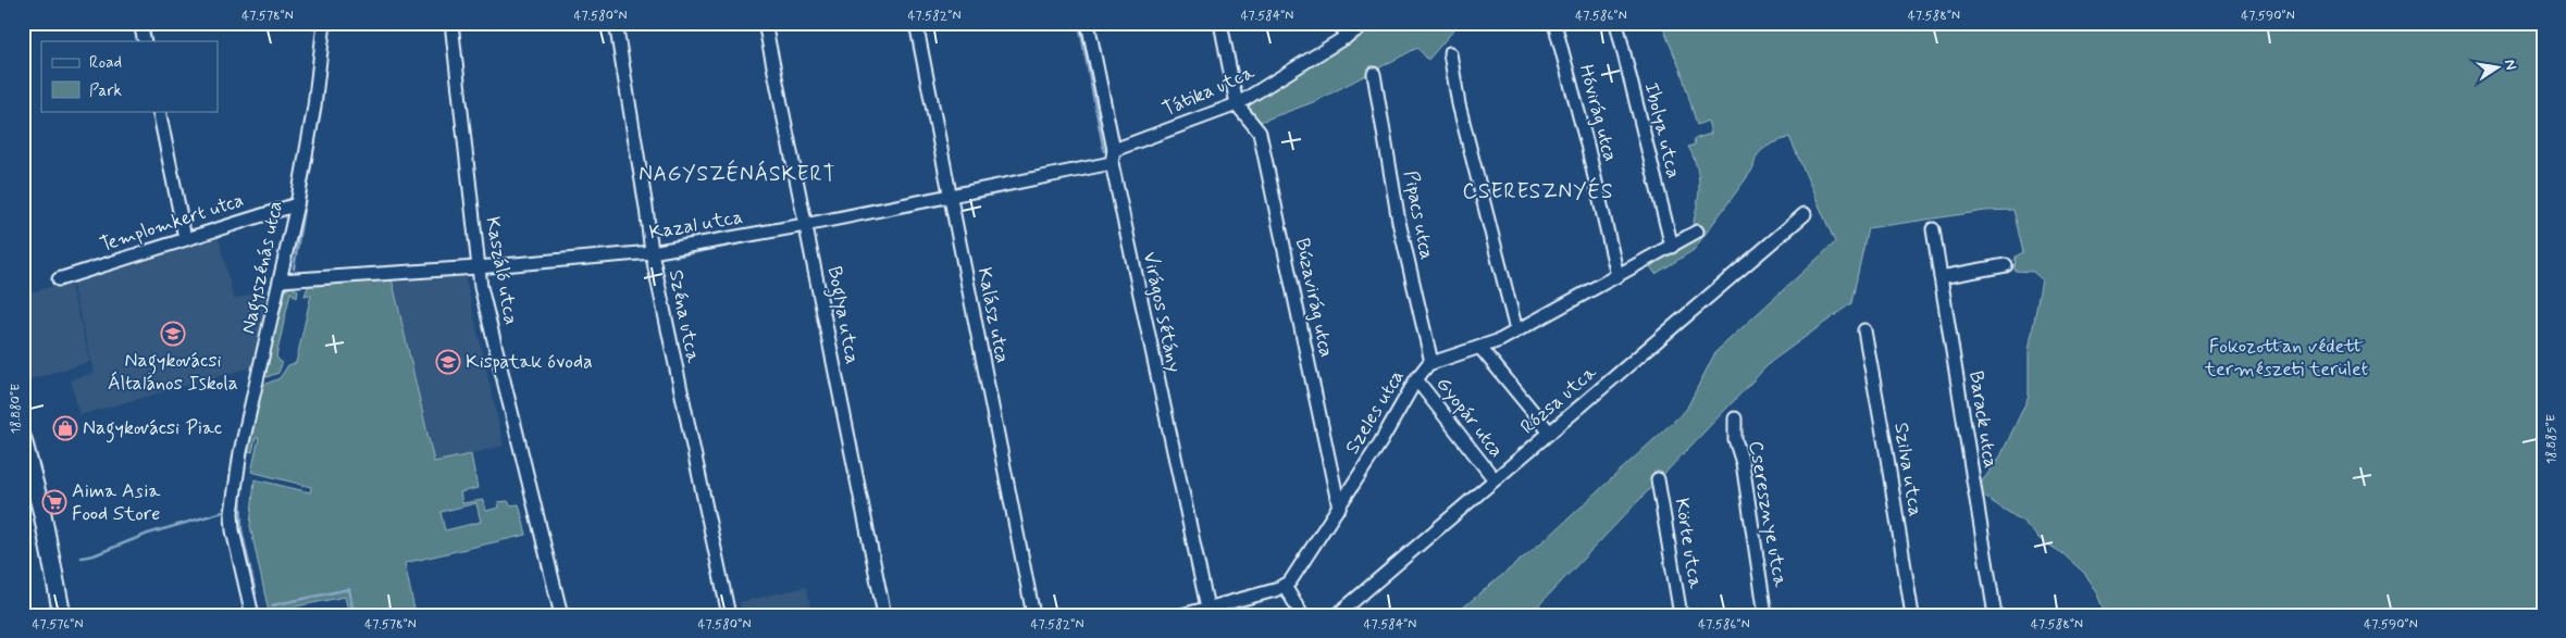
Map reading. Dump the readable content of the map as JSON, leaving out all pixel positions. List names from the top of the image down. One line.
{"streets":{"street":["Tátika utca","Hóvirág utca","Ibolya utca","Pipacs utca","Templomkert utca","Kazal utca","Nagyszénás utca","Kaszáló utca","Búzavirág utca","Virágos sétány","Boglya utca","Kalász utca","Széna utca","Rózsa utca","Szeles utca","Gyopár utca","Barack utca","Szilva utca","Cseresznye utca","Körte utca"]},"crossings":[["Tátika utca","Kazal utca"],["Tátika utca","Búzavirág utca"],["Tátika utca","Virágos sétány"],["Hóvirág utca","Szeles utca"],["Ibolya utca","Szeles utca"],["Pipacs utca","Szeles utca"],["Templomkert utca","Nagyszénás utca"],["Kazal utca","Nagyszénás utca"],["Kazal utca","Kaszáló utca"],["Kazal utca","Virágos sétány"],["Kazal utca","Boglya utca"],["Kazal utca","Kalász utca"],["Kazal utca","Széna utca"],["Búzavirág utca","Szeles utca"],["Rózsa utca","Gyopár utca"],["Szeles utca","Gyopár utca"]],"districts":["NAGYSZÉNÁSKERT","CSERESZNYÉS"],"parks":["Fokozottan védett természeti terület"],"places":{"school or university":["Nagykovácsi Általános Iskola","Kispatak óvoda"],"shop":["Nagykovácsi Piac"],"supermarket":["Aima Asia Food Store"]},"legend":["Road","Park"],"north":"right","coordinates":["47.578°N","47.580°N","47.582°N","47.584°N","47.586°N","47.588°N","47.590°N","18.880°E","18.885°E","47.576°N"]}
